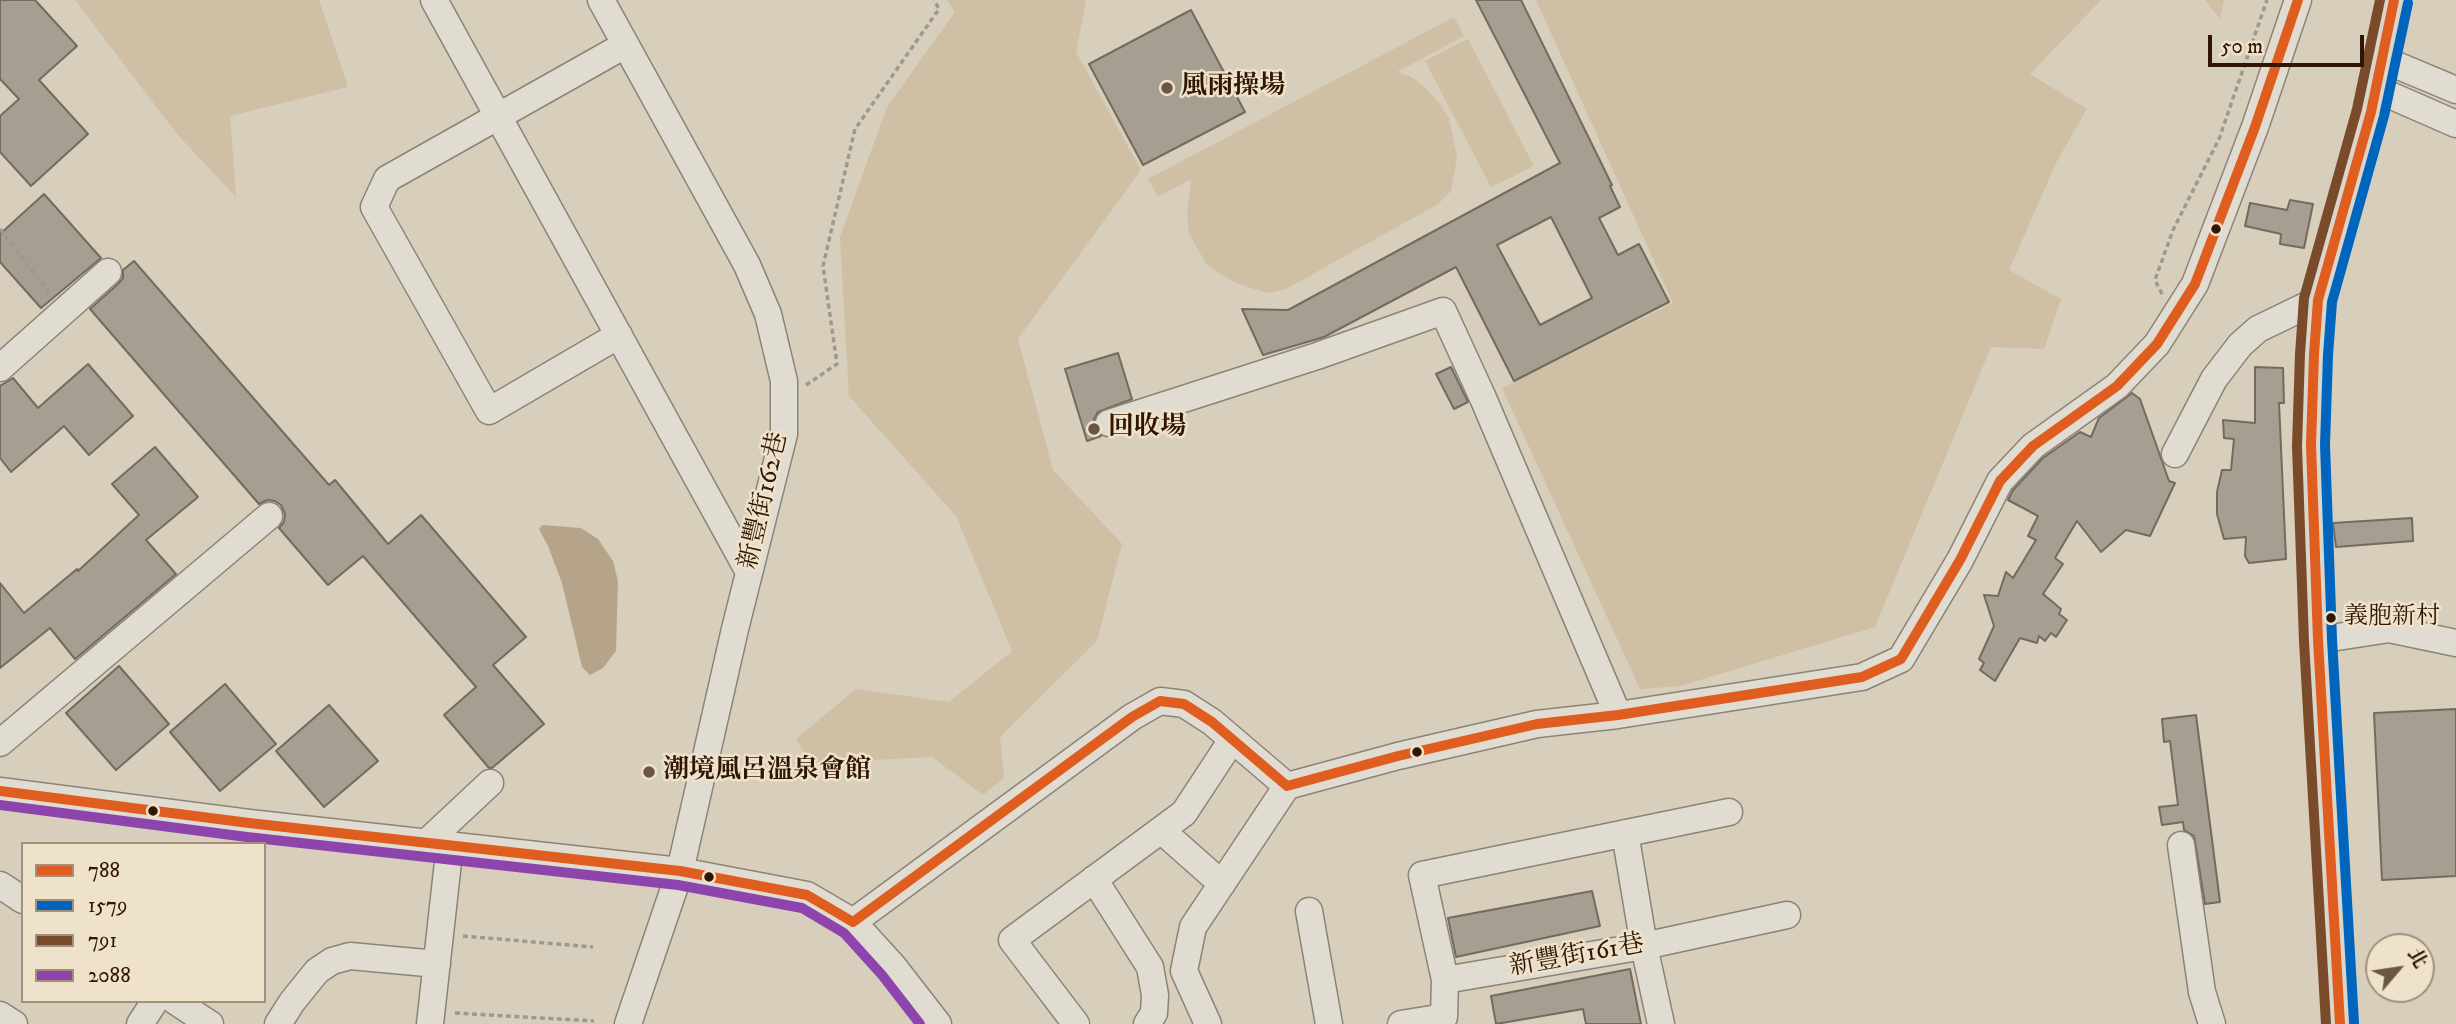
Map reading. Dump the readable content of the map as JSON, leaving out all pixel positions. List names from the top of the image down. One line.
{"streets":{"street":["新豐街162巷","新豐街161巷"]},"places":["風雨操場","回收場","義胞新村","潮境風呂溫泉會館"],"lines":["transit line 788","transit line 791","transit line 1579","transit line 2088"],"legend":["788","1579","791","2088"],"scale_bar":"50 m","north":"top right"}
